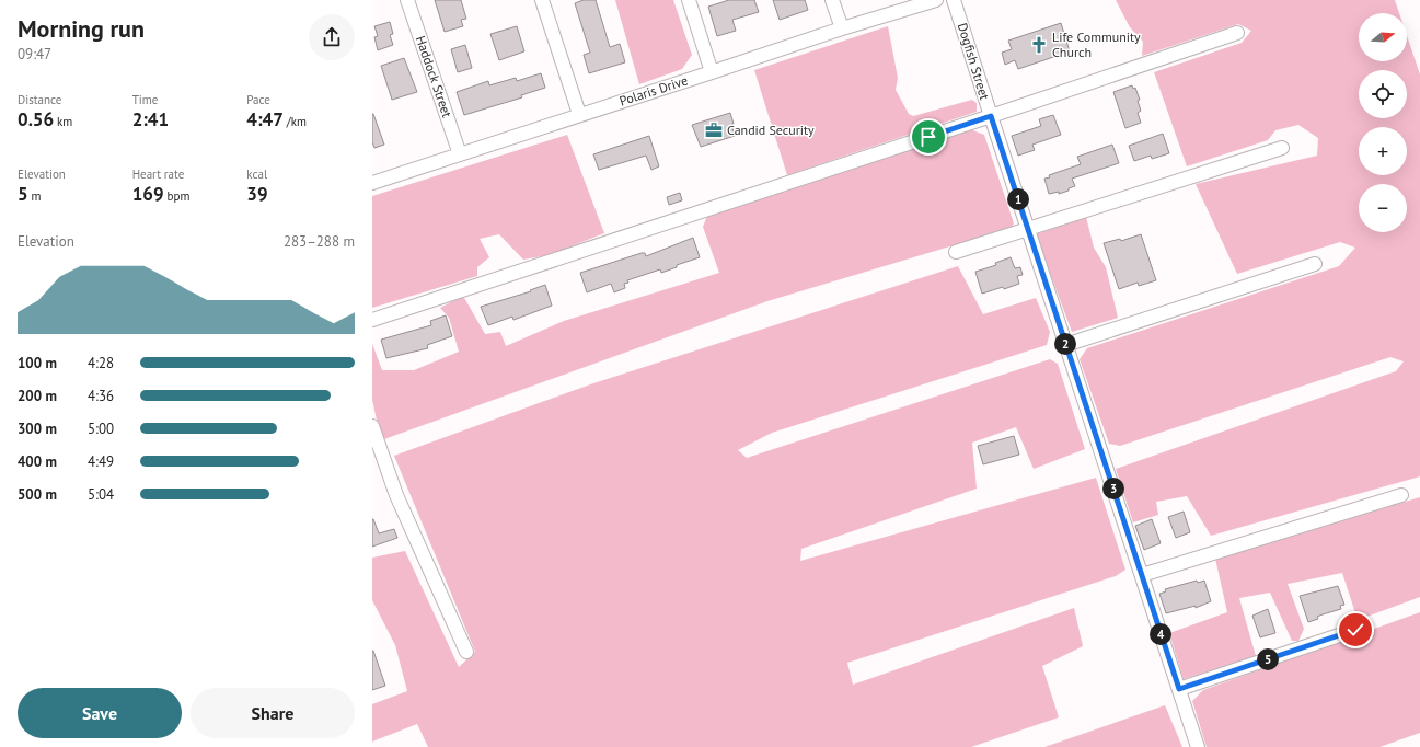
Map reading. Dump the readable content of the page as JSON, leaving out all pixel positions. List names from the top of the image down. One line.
{"streets":{"street":["Dogfish Street","Haddock Street","Polaris Drive"]},"crossings":[["Haddock Street","Polaris Drive"]],"places":{"church":["Life Community Church"],"office":["Candid Security"]},"north":"right","page":{"heading":["Morning run","09:47"],"map_buttons":["+","−"],"stats":[["Distance","0.56 km"],["Time","2:41"],["Pace","4:47 /km"],["Elevation","5 m"],["Heart rate","169 bpm"],["kcal","39"]],"pins":["1","2","3","4","5"],"chart":["Elevation","283–288 m"],"list":[{"name":"100 m","note":"4:28"},{"name":"200 m","note":"4:36"},{"name":"300 m","note":"5:00"},{"name":"400 m","note":"4:49"},{"name":"500 m","note":"5:04"}],"buttons":["Save","Share"]}}
